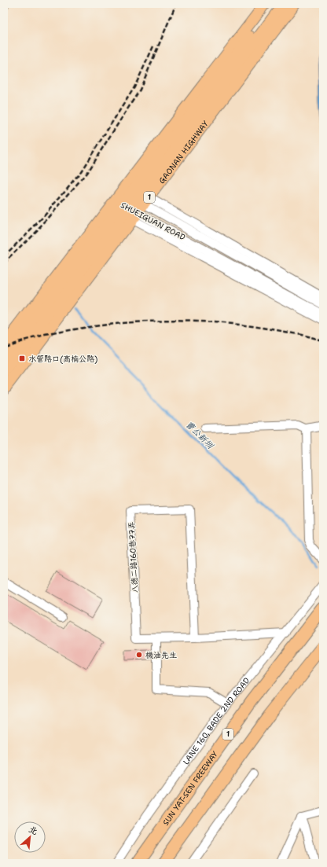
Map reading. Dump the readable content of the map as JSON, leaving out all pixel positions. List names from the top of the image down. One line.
{"streets":{"highway":["1","SUN YAT-SEN FREEWAY"],"main road":["GAONAN HIGHWAY"],"street":["SHUEIGUAN ROAD","八德二路160巷77弄","LANE 160, BADE 2ND ROAD"]},"crossings":[["GAONAN HIGHWAY","SHUEIGUAN ROAD"],["八德二路160巷77弄","LANE 160, BADE 2ND ROAD"]],"water":["曹公新圳"],"places":{"transit":["水管路口(高楠公路)"],"other":["機油先生"]},"north":"top right"}
